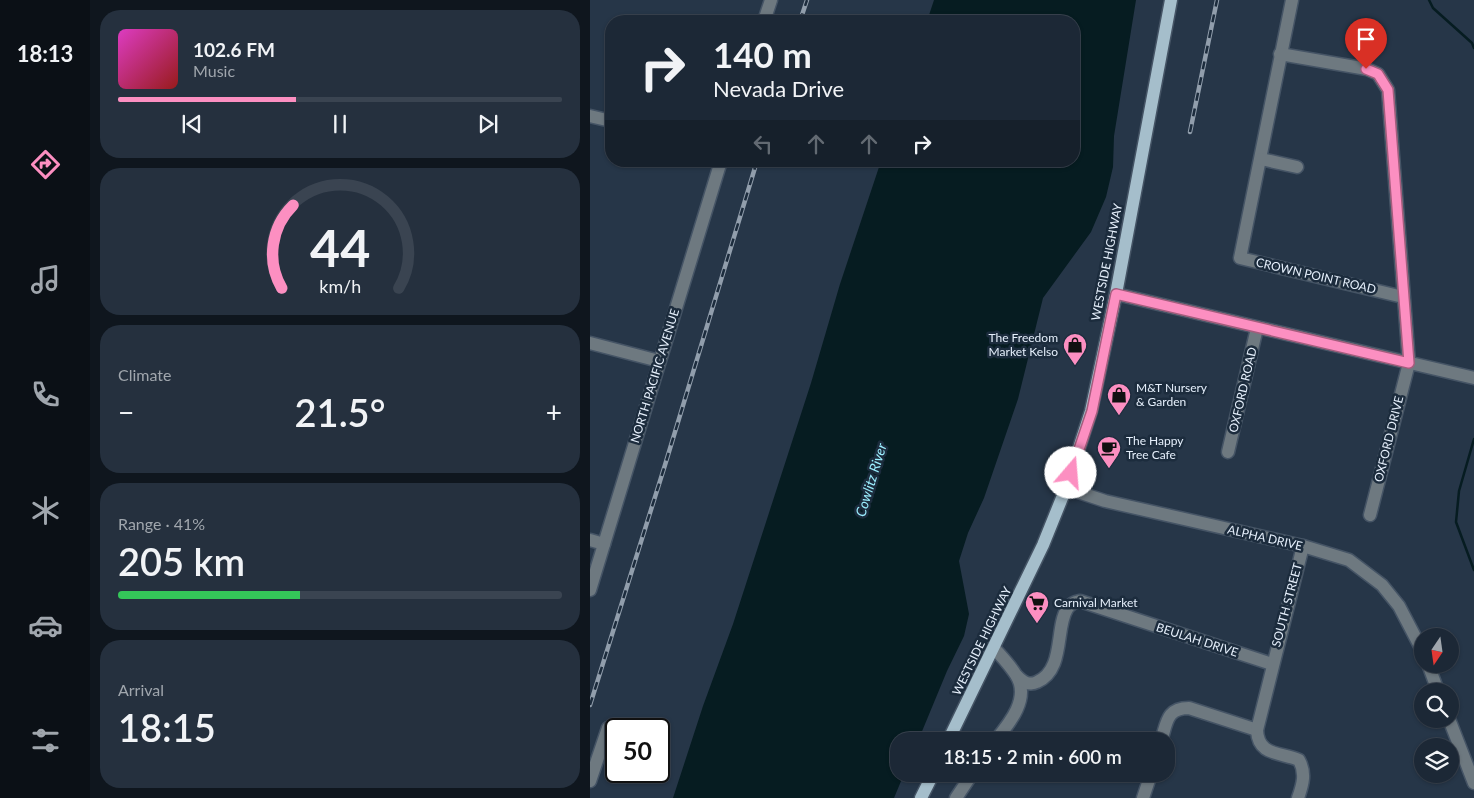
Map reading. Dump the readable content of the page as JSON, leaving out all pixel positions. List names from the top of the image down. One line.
{"streets":{"main road":["WESTSIDE HIGHWAY"],"street":["CROWN POINT ROAD","NORTH PACIFIC AVENUE","OXFORD ROAD","OXFORD DRIVE","ALPHA DRIVE","SOUTH STREET","BEULAH DRIVE"]},"crossings":[["WESTSIDE HIGHWAY","ALPHA DRIVE"],["CROWN POINT ROAD","OXFORD DRIVE"],["ALPHA DRIVE","SOUTH STREET"],["SOUTH STREET","BEULAH DRIVE"]],"water":["Cowlitz River"],"places":{"shop":["The Freedom Market Kelso","M&T Nursery & Garden"],"cafe":["The Happy Tree Cafe"],"supermarket":["Carnival Market"]},"north":"bottom","page":{"tabs":"18:13","turn":["140 m","Nevada Drive"],"song":["102.6 FM","Music"],"tile":["Climate",["Range · 41%","205 km"],["Arrival","18:15"]],"heat":["−","21.5°","+"],"limit":"50","trip":"18:15 · 2 min · 600 m","gauge":["44","km/h"]}}
